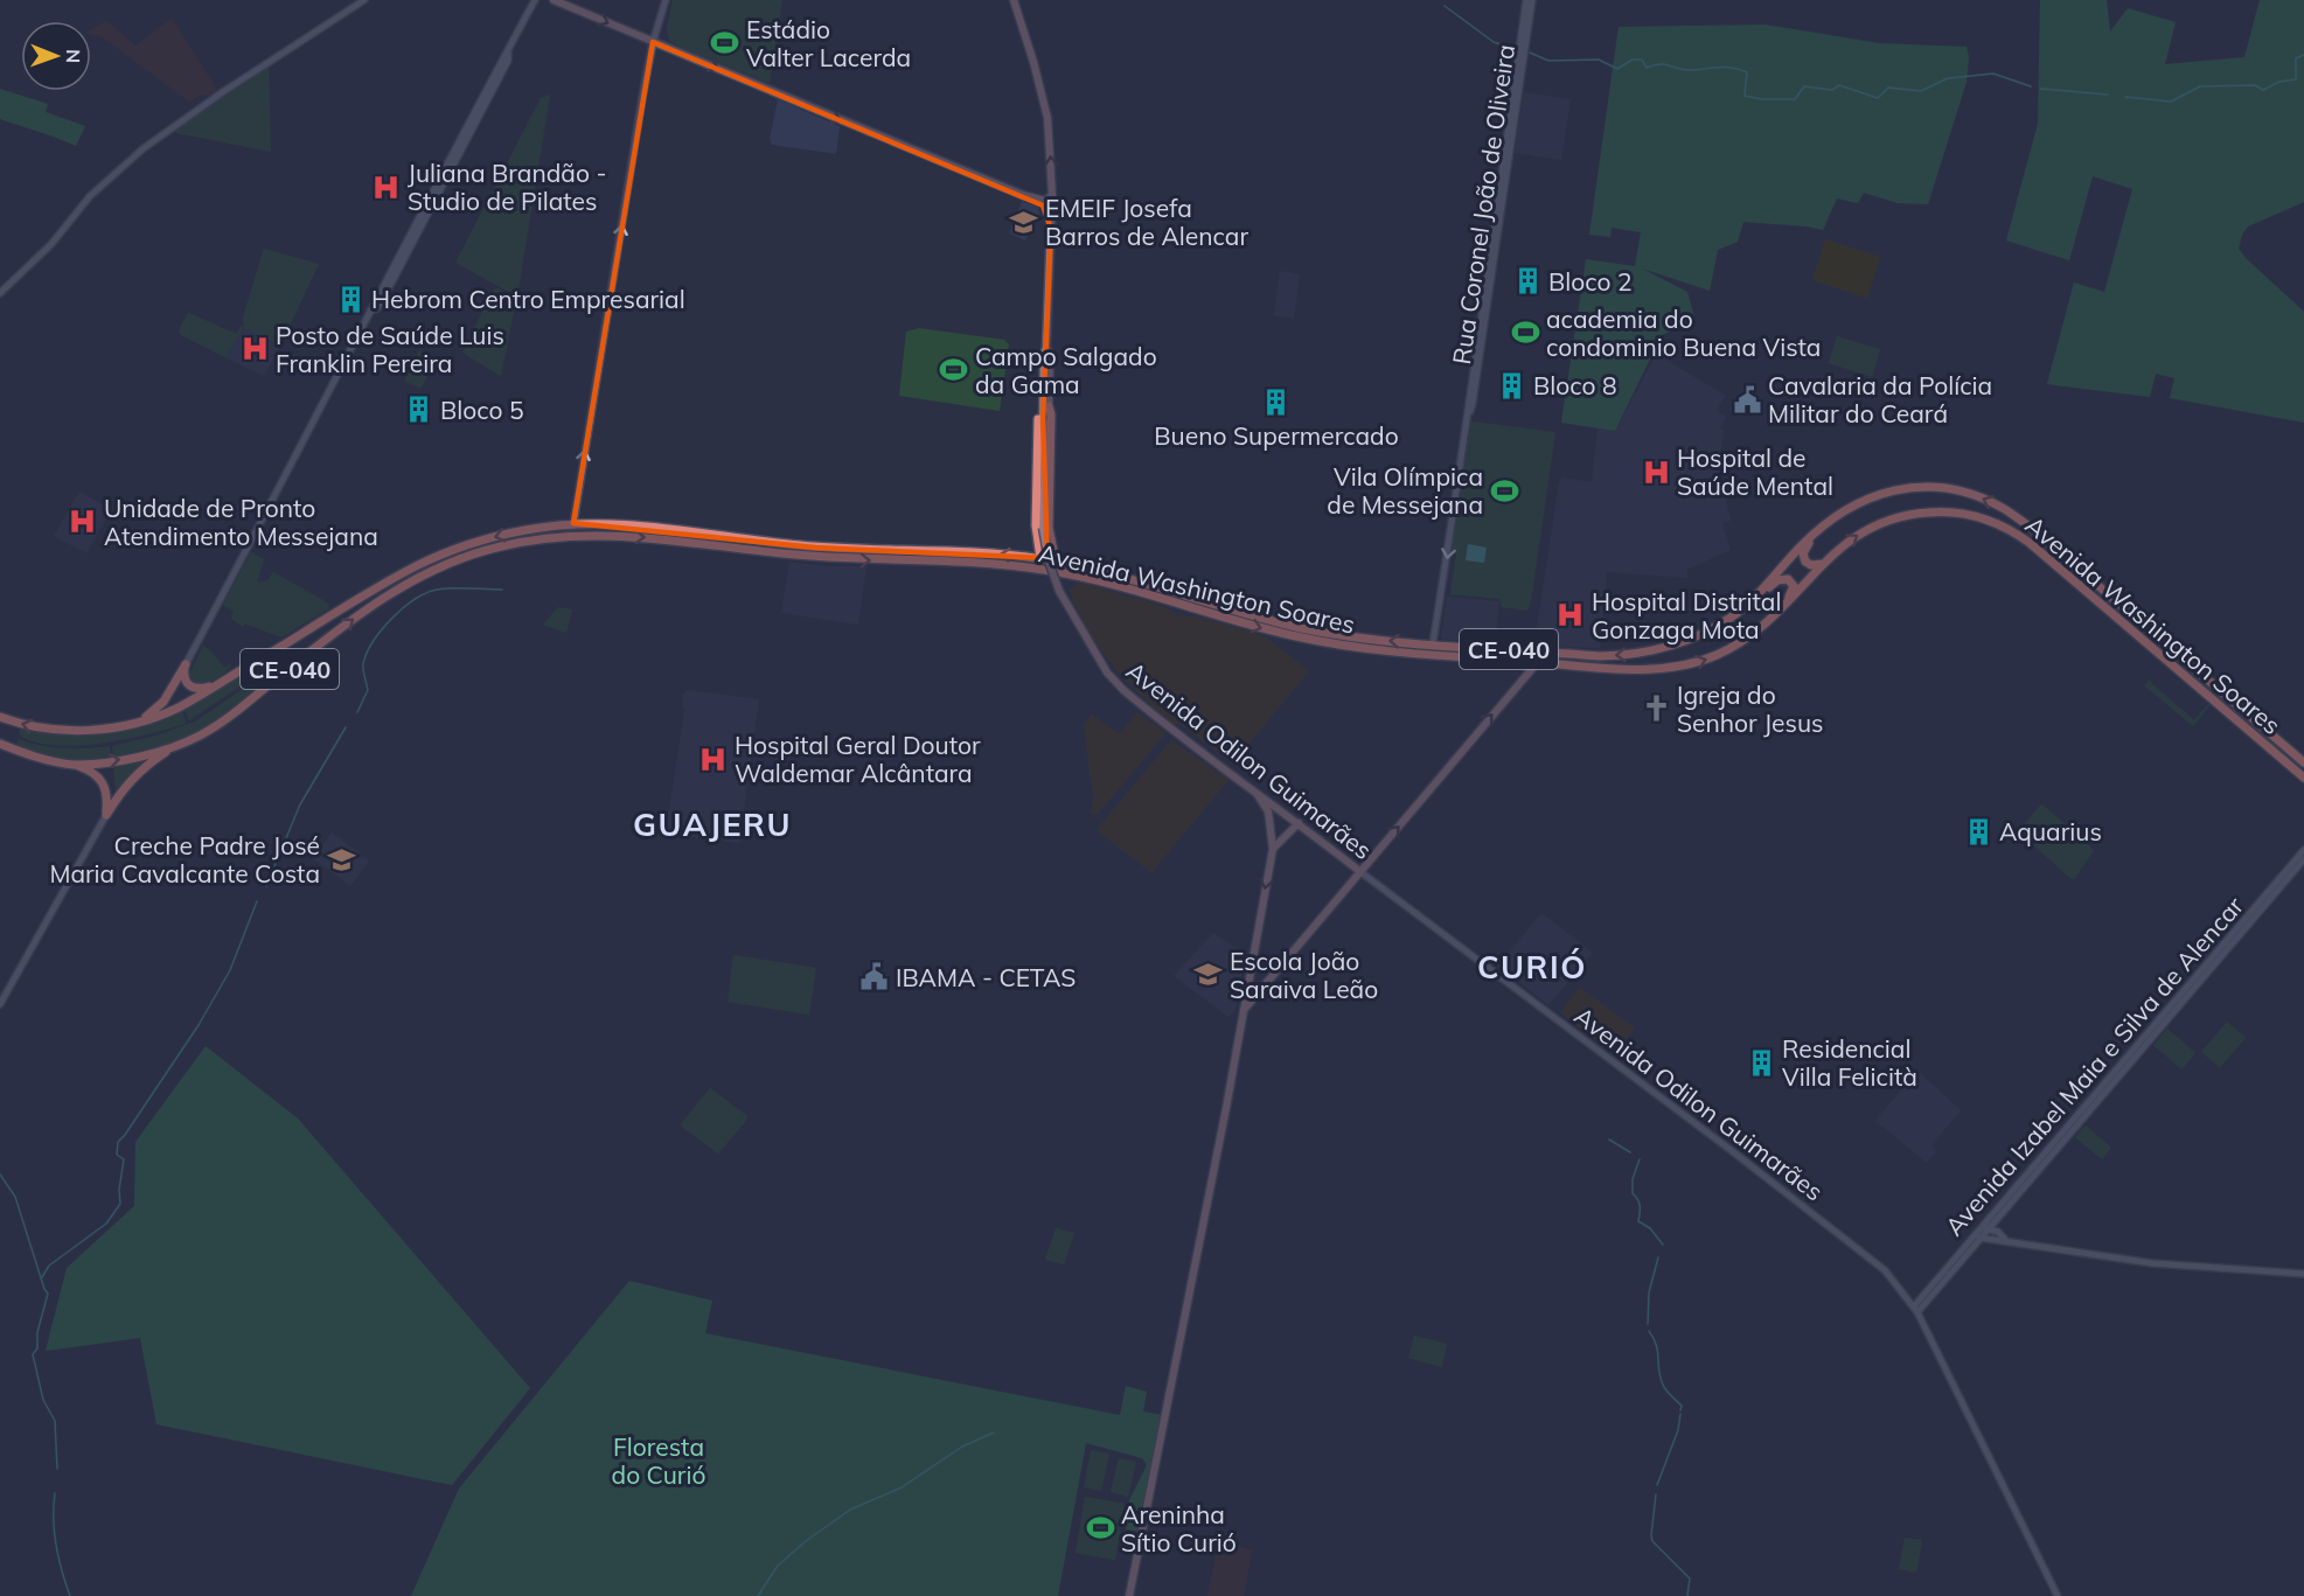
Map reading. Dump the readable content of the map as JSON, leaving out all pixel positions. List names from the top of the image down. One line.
{"streets":{"highway":["Avenida Washington Soares","CE-040"],"main road":["Avenida Odilon Guimarães"],"street":["Rua Coronel João de Oliveira","Avenida Izabel Maia e Silva de Alencar"]},"crossings":[["Rua Coronel João de Oliveira","Avenida Washington Soares"],["Avenida Odilon Guimarães","Avenida Izabel Maia e Silva de Alencar"]],"districts":["GUAJERU","CURIÓ"],"parks":["Floresta do Curió"],"places":{"sports":["Estádio Valter Lacerda","academia do condominio Buena Vista","Campo Salgado da Gama","Vila Olímpica de Messejana","Areninha Sítio Curió"],"hospital":["Juliana Brandão - Studio de Pilates","Posto de Saúde Luis Franklin Pereira","Hospital de Saúde Mental","Unidade de Pronto Atendimento Messejana","Hospital Distrital Gonzaga Mota","Hospital Geral Doutor Waldemar Alcântara"],"school or university":["EMEIF Josefa Barros de Alencar","Creche Padre José Maria Cavalcante Costa","Escola João Saraiva Leão"],"building":["Bloco 2","Hebrom Centro Empresarial","Bloco 8","Bueno Supermercado","Bloco 5","Aquarius","Residencial Villa Felicità"],"public building":["Cavalaria da Polícia Militar do Ceará","IBAMA - CETAS"],"church":["Igreja do Senhor Jesus"]},"north":"right"}
